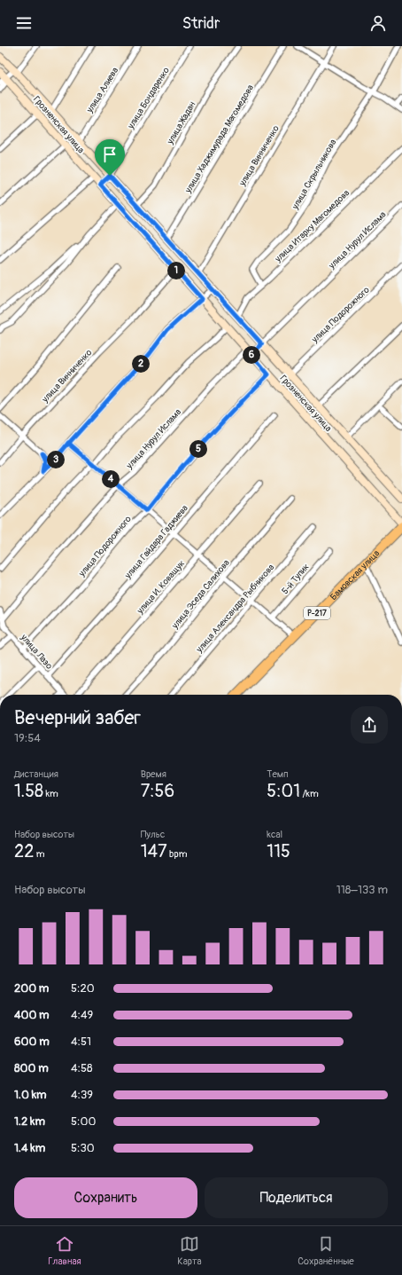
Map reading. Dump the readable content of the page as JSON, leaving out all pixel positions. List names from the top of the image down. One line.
{"streets":{"highway":["Бамовская улица","Р-217"],"street":["улица Алиева","улица Бондаренко","улица Жадан","Грозненская улица","улица Хаджимурада Магомедова","улица Винниченко","улица Скрыльникова","улица Итарку Магомедова","улица Нурул Ислама","улица Подорожного","улица Гайдара Гаджиева","5-й Тупик","улица И. Коващук","улица Эседа Салихова","улица Александра Рыбникова","улица Лазо"]},"crossings":[["улица Алиева","Грозненская улица"],["улица Бондаренко","Грозненская улица"],["улица Жадан","Грозненская улица"],["Грозненская улица","улица Хаджимурада Магомедова"],["Грозненская улица","улица Винниченко"],["Грозненская улица","улица Итарку Магомедова"],["Грозненская улица","улица Нурул Ислама"],["Грозненская улица","улица Подорожного"],["улица Скрыльникова","улица Итарку Магомедова"],["улица Нурул Ислама","улица Лазо"],["улица Подорожного","улица Лазо"],["улица Гайдара Гаджиева","улица Лазо"]],"page":{"header":"Stridr","pins":["1","6","2","5","3","4"],"heading":["Вечерний забег","19:54"],"stats":[["Дистанция","1.58 km"],["Время","7:56"],["Темп","5:01 /km"],["Набор высоты","22 m"],["Пульс","147 bpm"],["kcal","115"]],"chart":["Набор высоты","118–133 m"],"list":[{"name":"200 m","note":"5:20"},{"name":"400 m","note":"4:49"},{"name":"600 m","note":"4:51"},{"name":"800 m","note":"4:58"},{"name":"1.0 km","note":"4:39"},{"name":"1.2 km","note":"5:00"},{"name":"1.4 km","note":"5:30"}],"buttons":["Сохранить","Поделиться"],"tabs":["Главная","Карта","Сохранённые"]}}
